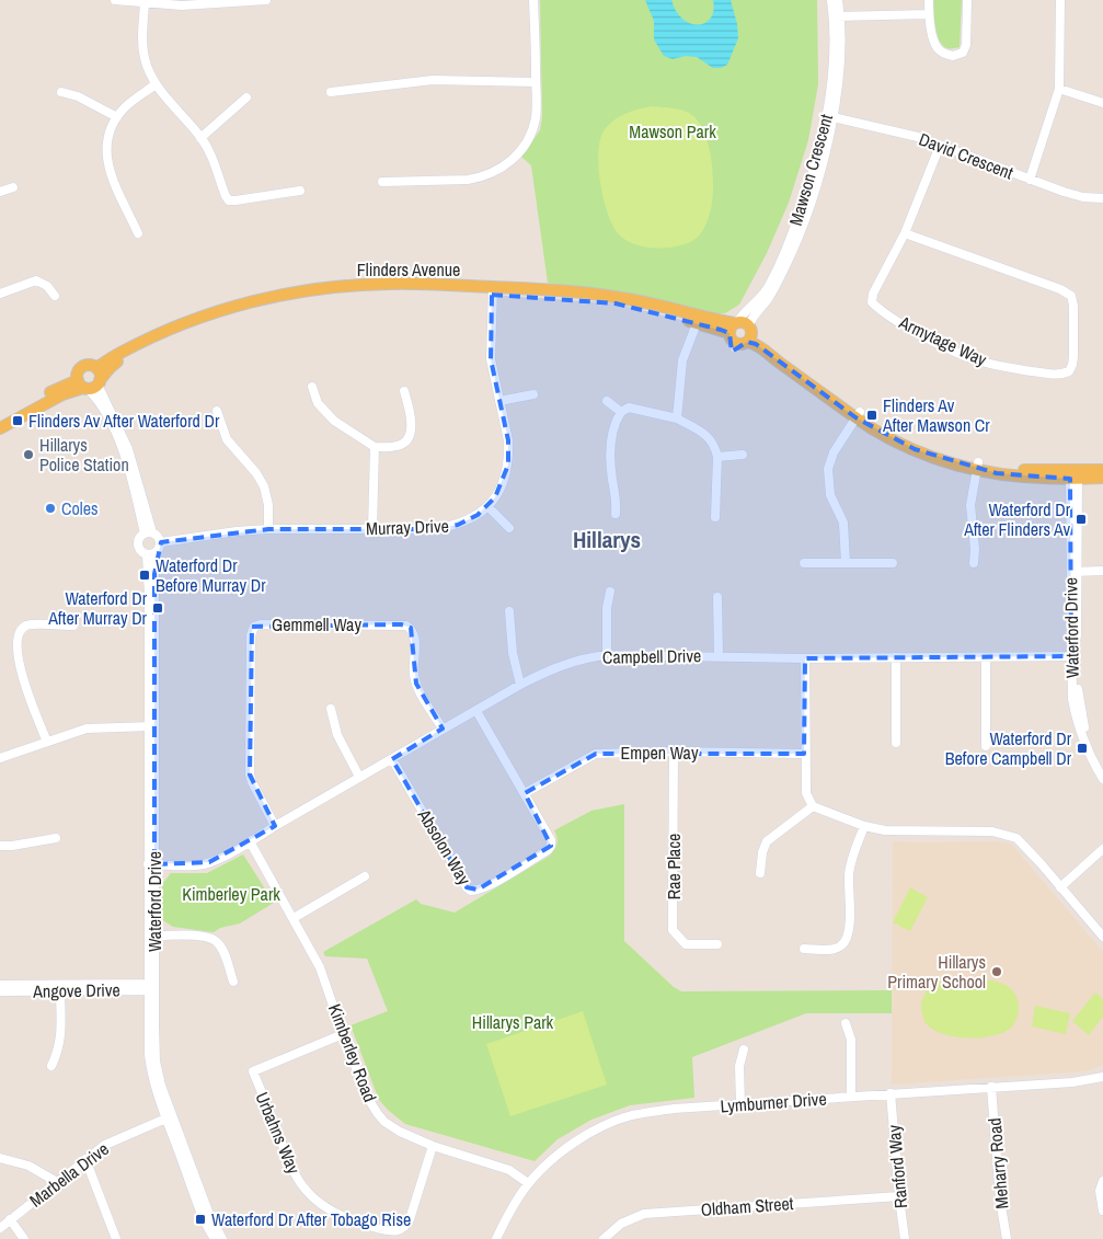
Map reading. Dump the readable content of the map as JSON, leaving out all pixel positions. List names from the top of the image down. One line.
{"streets":{"main road":["Flinders Avenue"],"street":["David Crescent","Mawson Crescent","Armytage Way","Murray Drive","Gemmell Way","Waterford Drive","Campbell Drive","Empen Way","Absolon Way","Rae Place","Angove Drive","Kimberley Road","Lymburner Drive","Urbahns Way","Meharry Road","Ranford Way","Marbella Drive","Oldham Street"]},"crossings":[["David Crescent","Mawson Crescent"],["David Crescent","Armytage Way"],["Mawson Crescent","Flinders Avenue"],["Flinders Avenue","Murray Drive"],["Murray Drive","Waterford Drive"],["Gemmell Way","Campbell Drive"],["Waterford Drive","Campbell Drive"],["Waterford Drive","Angove Drive"],["Waterford Drive","Marbella Drive"],["Campbell Drive","Absolon Way"],["Campbell Drive","Kimberley Road"],["Empen Way","Absolon Way"],["Empen Way","Rae Place"],["Kimberley Road","Lymburner Drive"],["Kimberley Road","Urbahns Way"],["Lymburner Drive","Meharry Road"],["Lymburner Drive","Ranford Way"],["Ranford Way","Oldham Street"]],"districts":["Hillarys"],"parks":["Mawson Park","Kimberley Park","Hillarys Park"],"places":{"transit":["Flinders Av After Mawson Cr","Flinders Av After Waterford Dr","Waterford Dr After Flinders Av","Waterford Dr Before Murray Dr","Waterford Dr After Murray Dr","Waterford Dr Before Campbell Dr","Waterford Dr After Tobago Rise"],"other":["Hillarys Police Station","Coles","Hillarys Primary School"]}}
